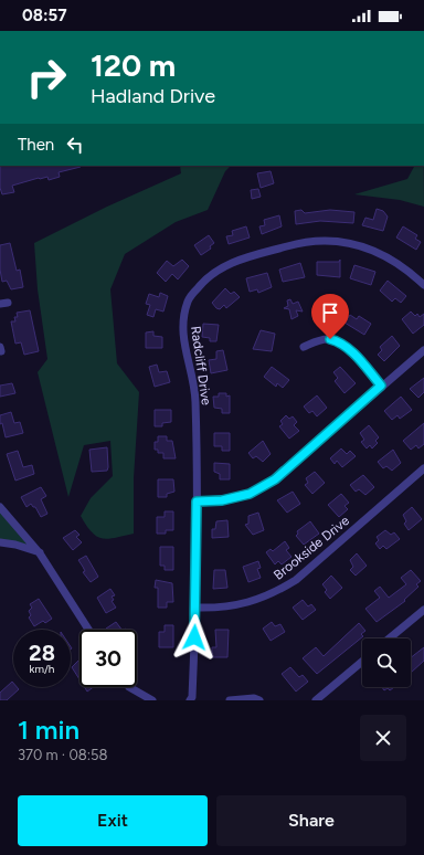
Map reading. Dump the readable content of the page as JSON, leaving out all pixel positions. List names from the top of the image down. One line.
{"streets":{"street":["Radcliff Drive","Brookside Drive"]},"crossings":[["Radcliff Drive","Brookside Drive"]],"page":{"status":"08:57","turn":["120 m","Hadland Drive"],"then":"Then","speed":"28 km/h","limit":"30","heading":["1 min","370 m · 08:58"],"buttons":["Exit","Share"]}}
